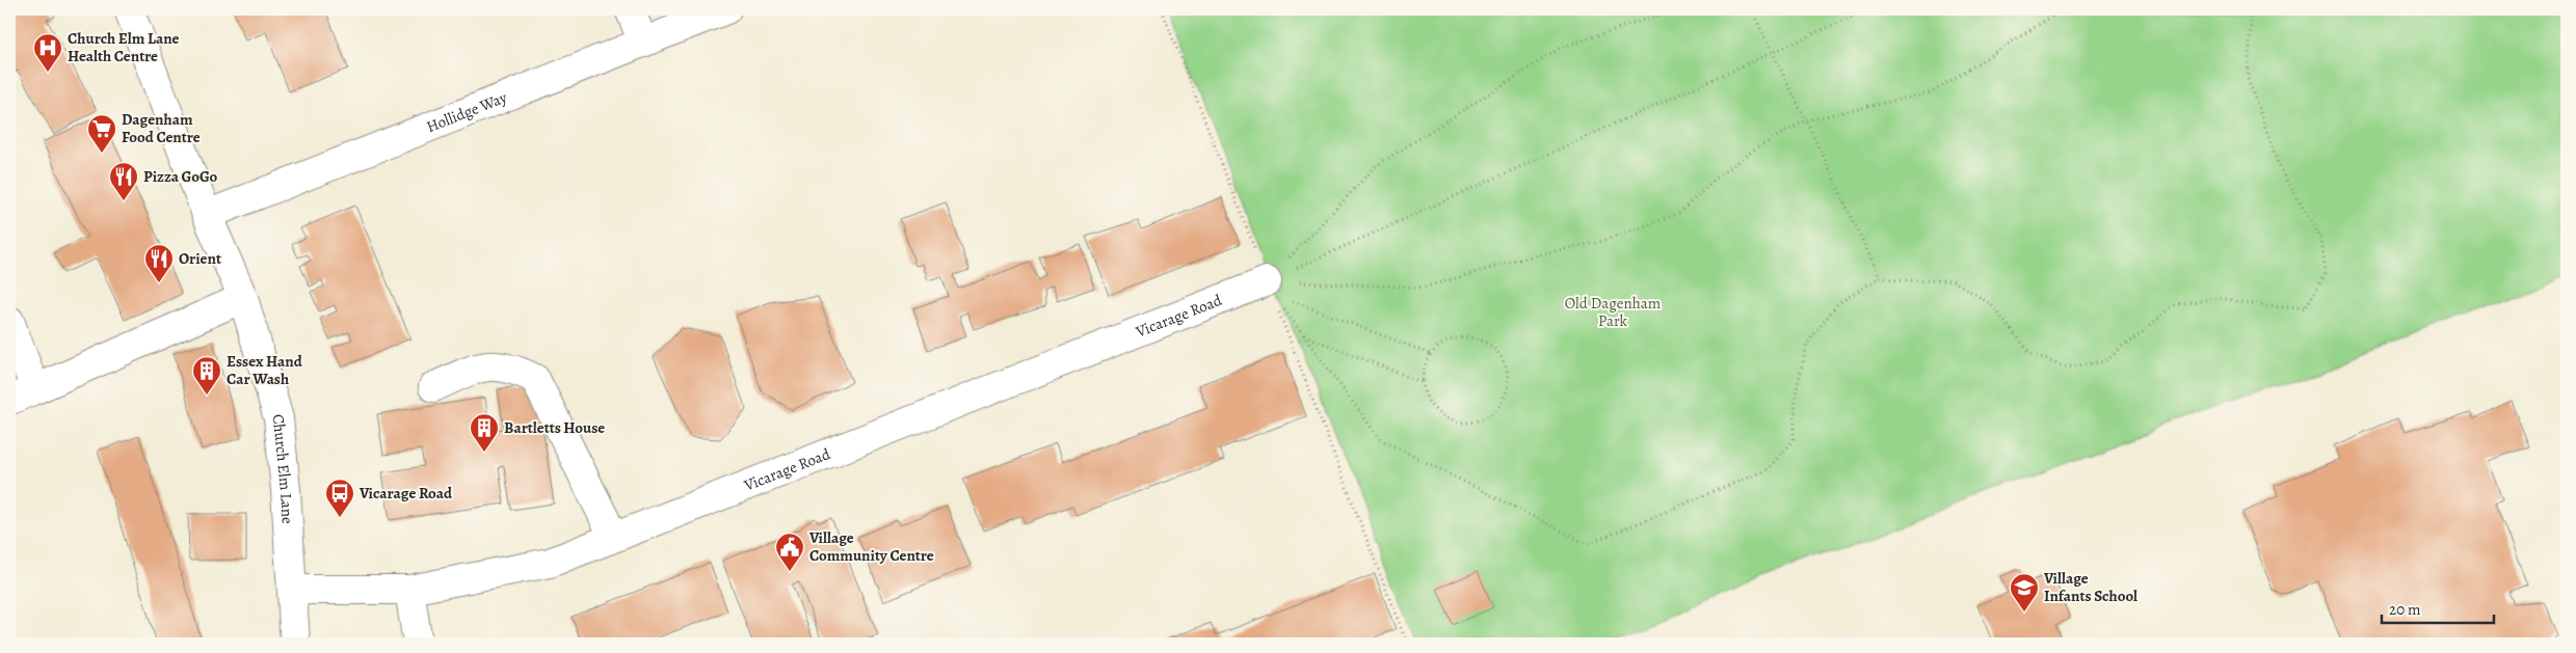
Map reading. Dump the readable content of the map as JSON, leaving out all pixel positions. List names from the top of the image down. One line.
{"streets":{"street":["Hollidge Way","Vicarage Road","Church Elm Lane"]},"crossings":[["Hollidge Way","Church Elm Lane"],["Vicarage Road","Church Elm Lane"]],"parks":["Old Dagenham Park"],"places":{"hospital":["Church Elm Lane Health Centre"],"supermarket":["Dagenham Food Centre"],"restaurant":["Pizza GoGo","Orient"],"building":["Essex Hand Car Wash","Bartletts House"],"bus stop":["Vicarage Road"],"public building":["Village Community Centre"],"school or university":["Village Infants School"]},"scale_bar":"20 m"}
